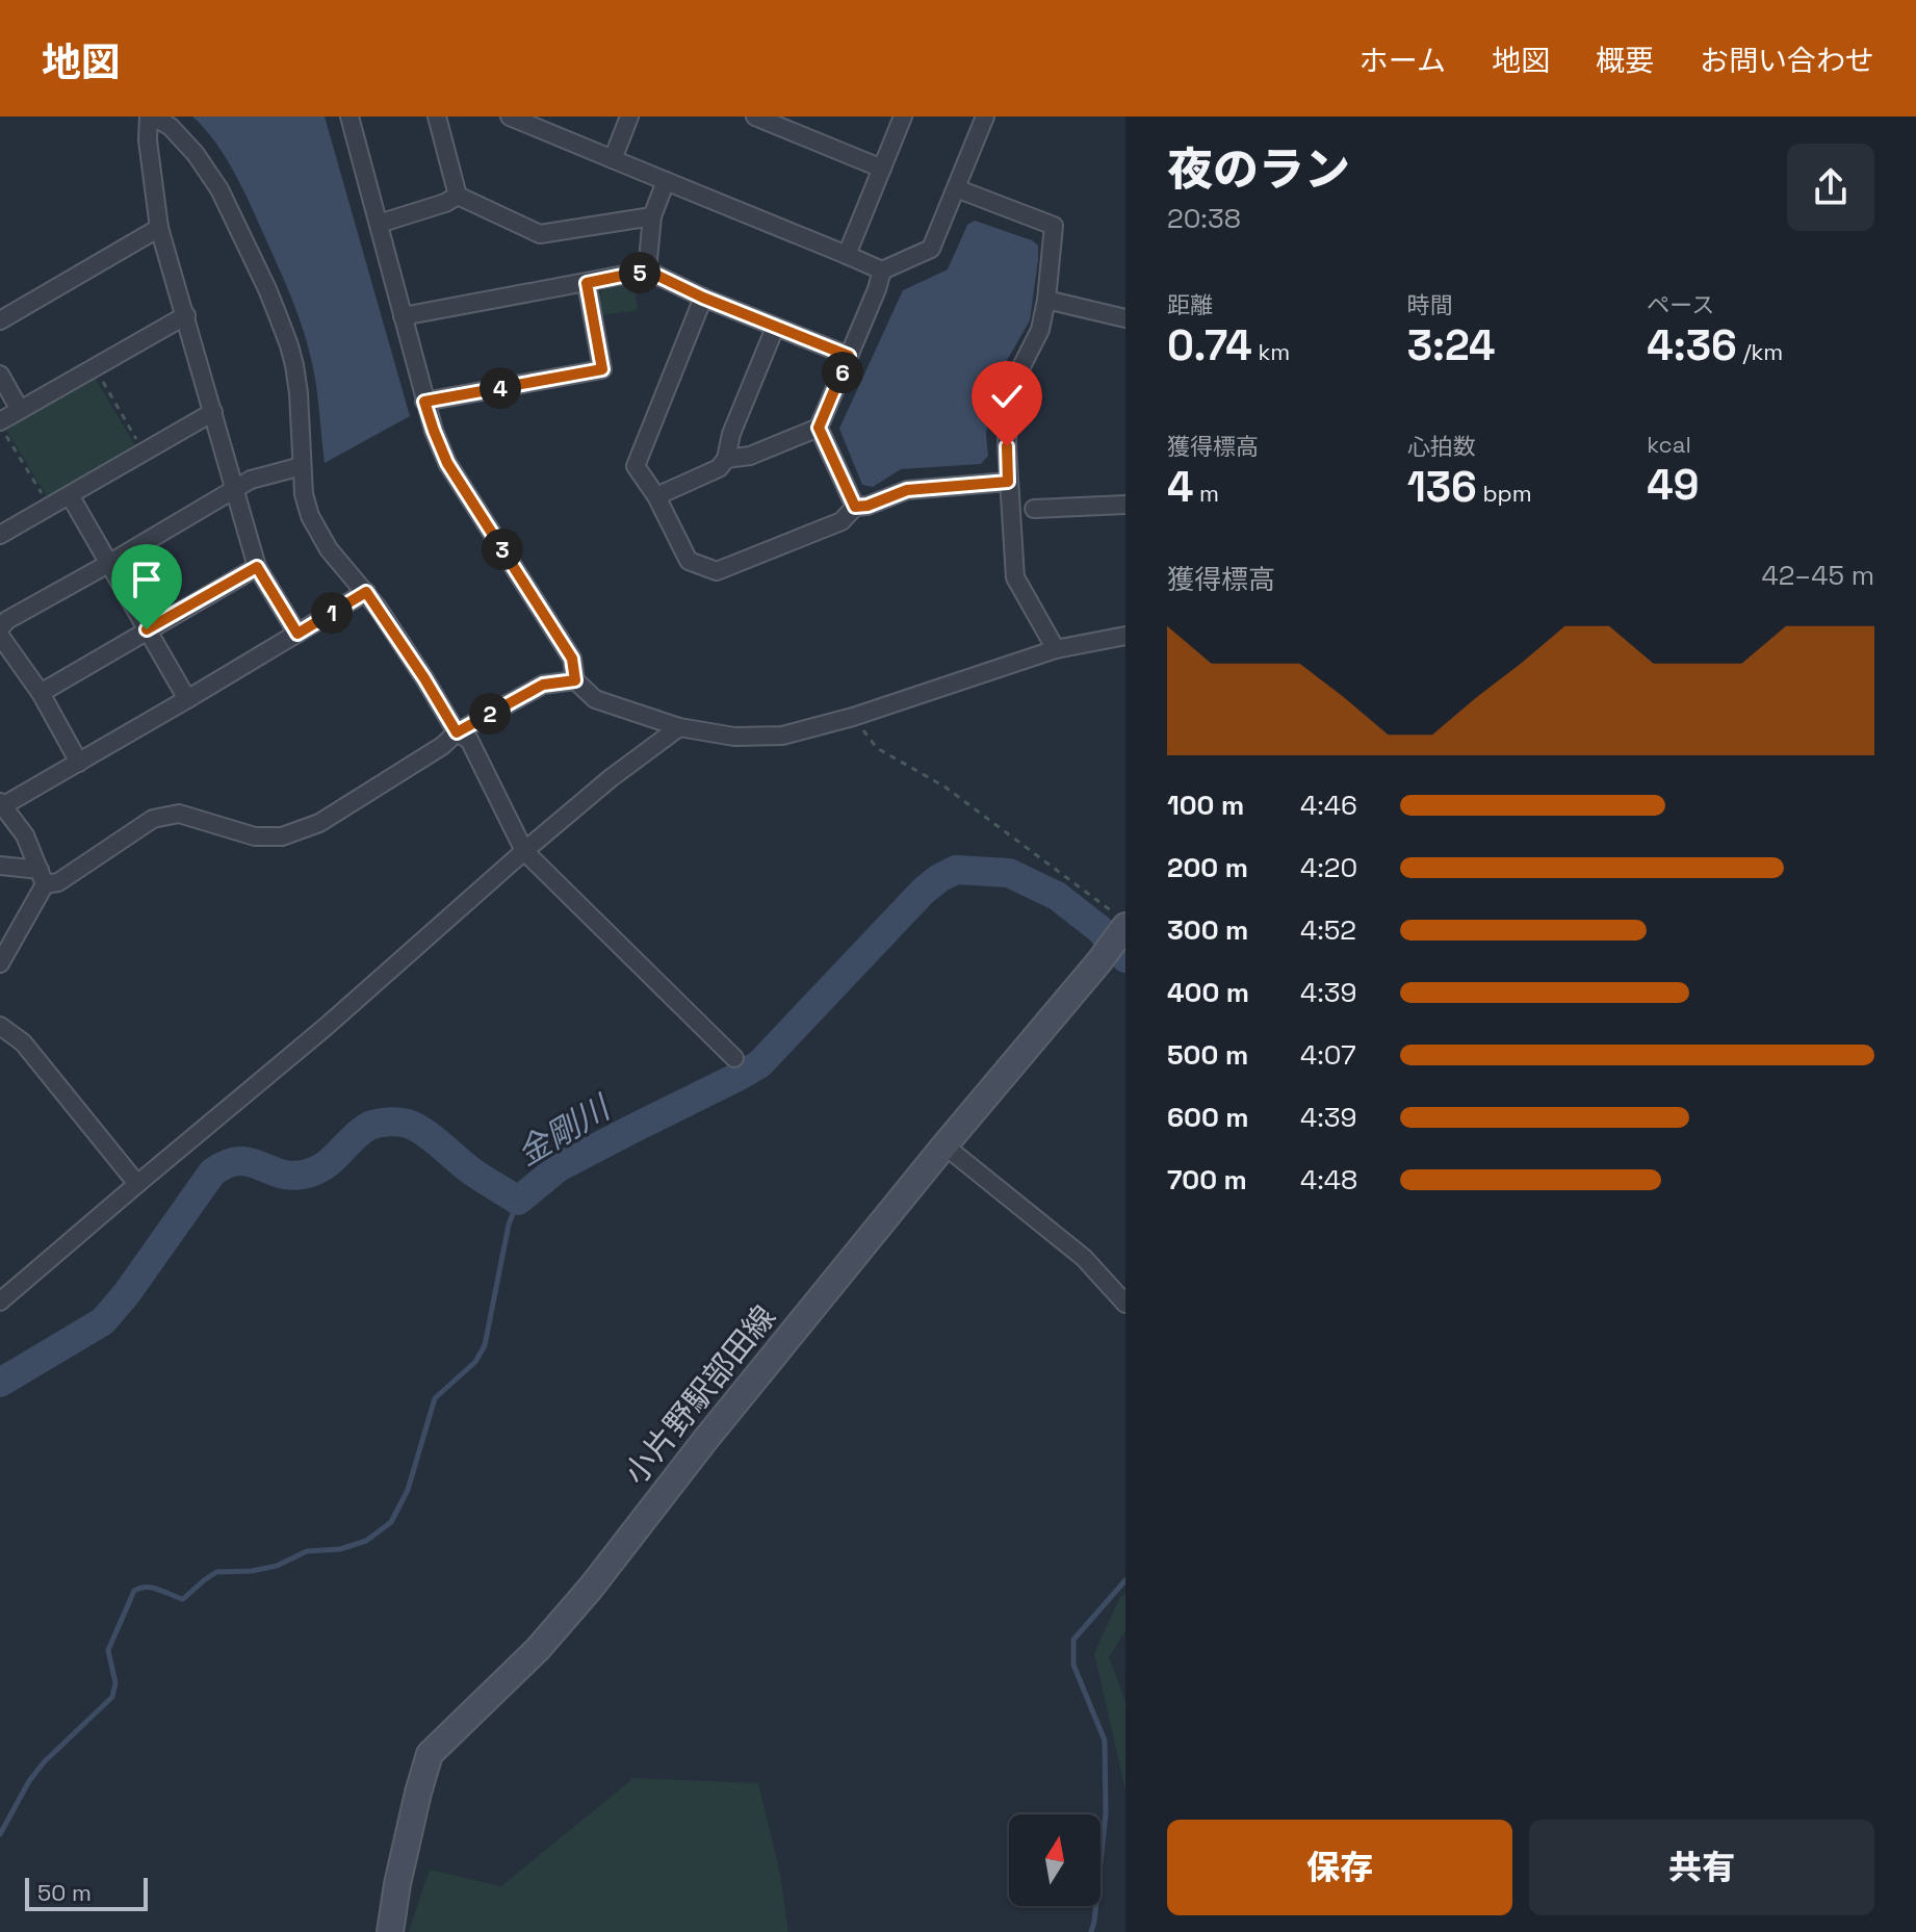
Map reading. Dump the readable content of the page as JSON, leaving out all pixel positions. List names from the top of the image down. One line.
{"streets":{"main road":["小片野駅部田線"]},"water":["金剛川"],"scale_bar":"50 m","north":"top","page":{"header":"地図","nav":["ホーム","地図","概要","お問い合わせ"],"heading":["夜のラン","20:38"],"pins":["5","6","4","3","1","2"],"stats":[["距離","0.74 km"],["時間","3:24"],["ペース","4:36 /km"],["獲得標高","4 m"],["心拍数","136 bpm"],["kcal","49"]],"chart":["獲得標高","42–45 m"],"list":[{"name":"100 m","note":"4:46"},{"name":"200 m","note":"4:20"},{"name":"300 m","note":"4:52"},{"name":"400 m","note":"4:39"},{"name":"500 m","note":"4:07"},{"name":"600 m","note":"4:39"},{"name":"700 m","note":"4:48"}],"buttons":["保存","共有"],"scale":"50 m"}}
